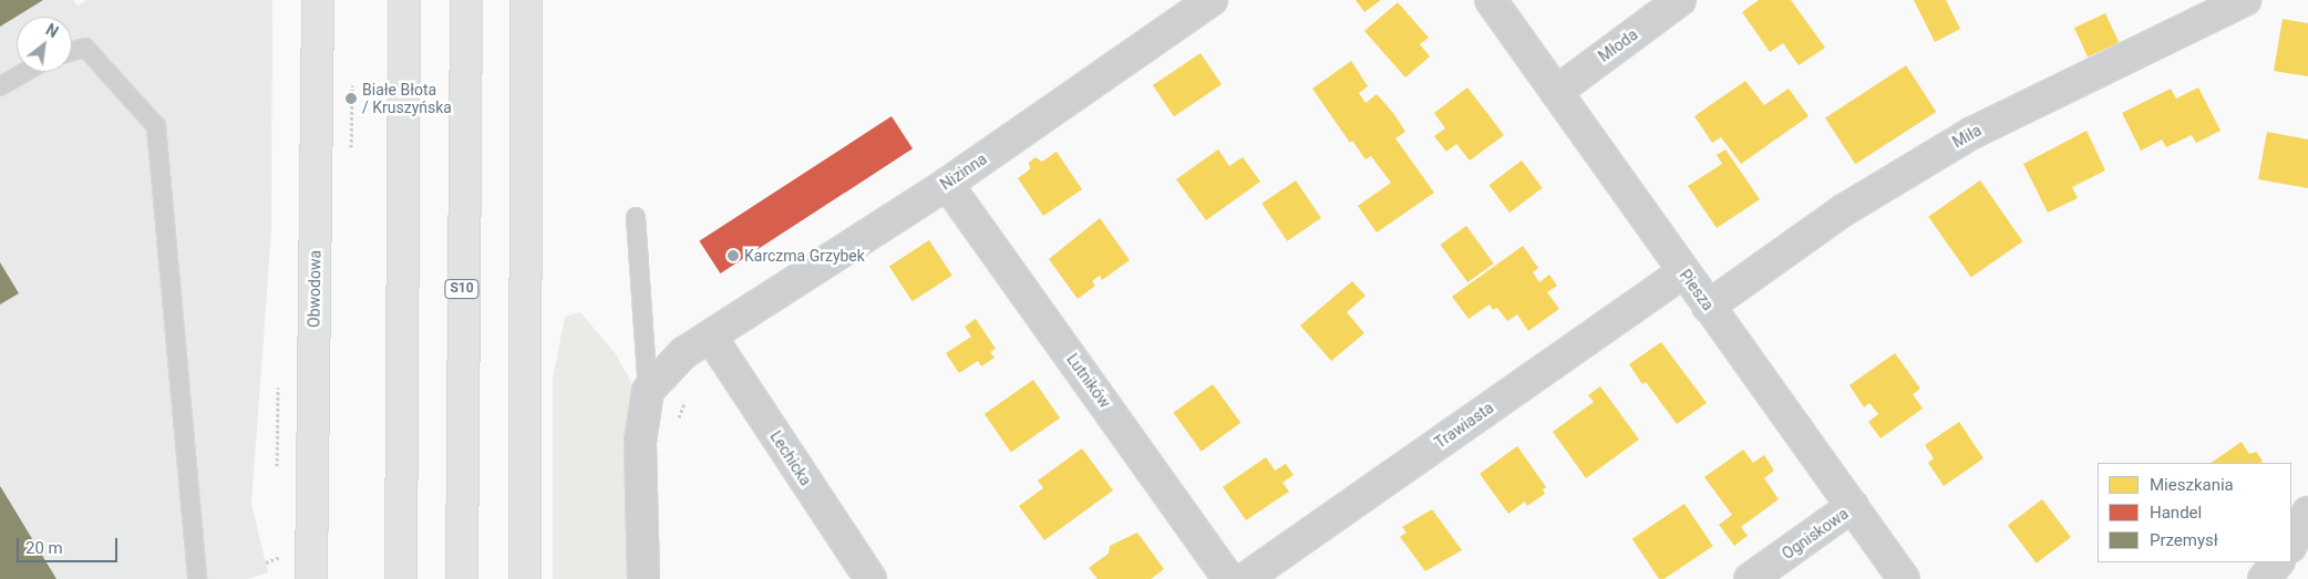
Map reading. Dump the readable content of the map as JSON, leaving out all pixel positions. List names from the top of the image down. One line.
{"streets":{"main road":["Obwodowa","S10"],"street":["Młoda","Miła","Nizinna","Piesza","Lutników","Trawiasta","Lechicka","Ogniskowa"]},"crossings":[["Młoda","Piesza"],["Miła","Piesza"],["Nizinna","Lutników"],["Nizinna","Lechicka"],["Piesza","Trawiasta"],["Piesza","Ogniskowa"]],"places":["Białe Błota / Kruszyńska","Karczma Grzybek"],"legend":["Mieszkania","Handel","Przemysł"],"scale_bar":"20 m","north":"top right"}
